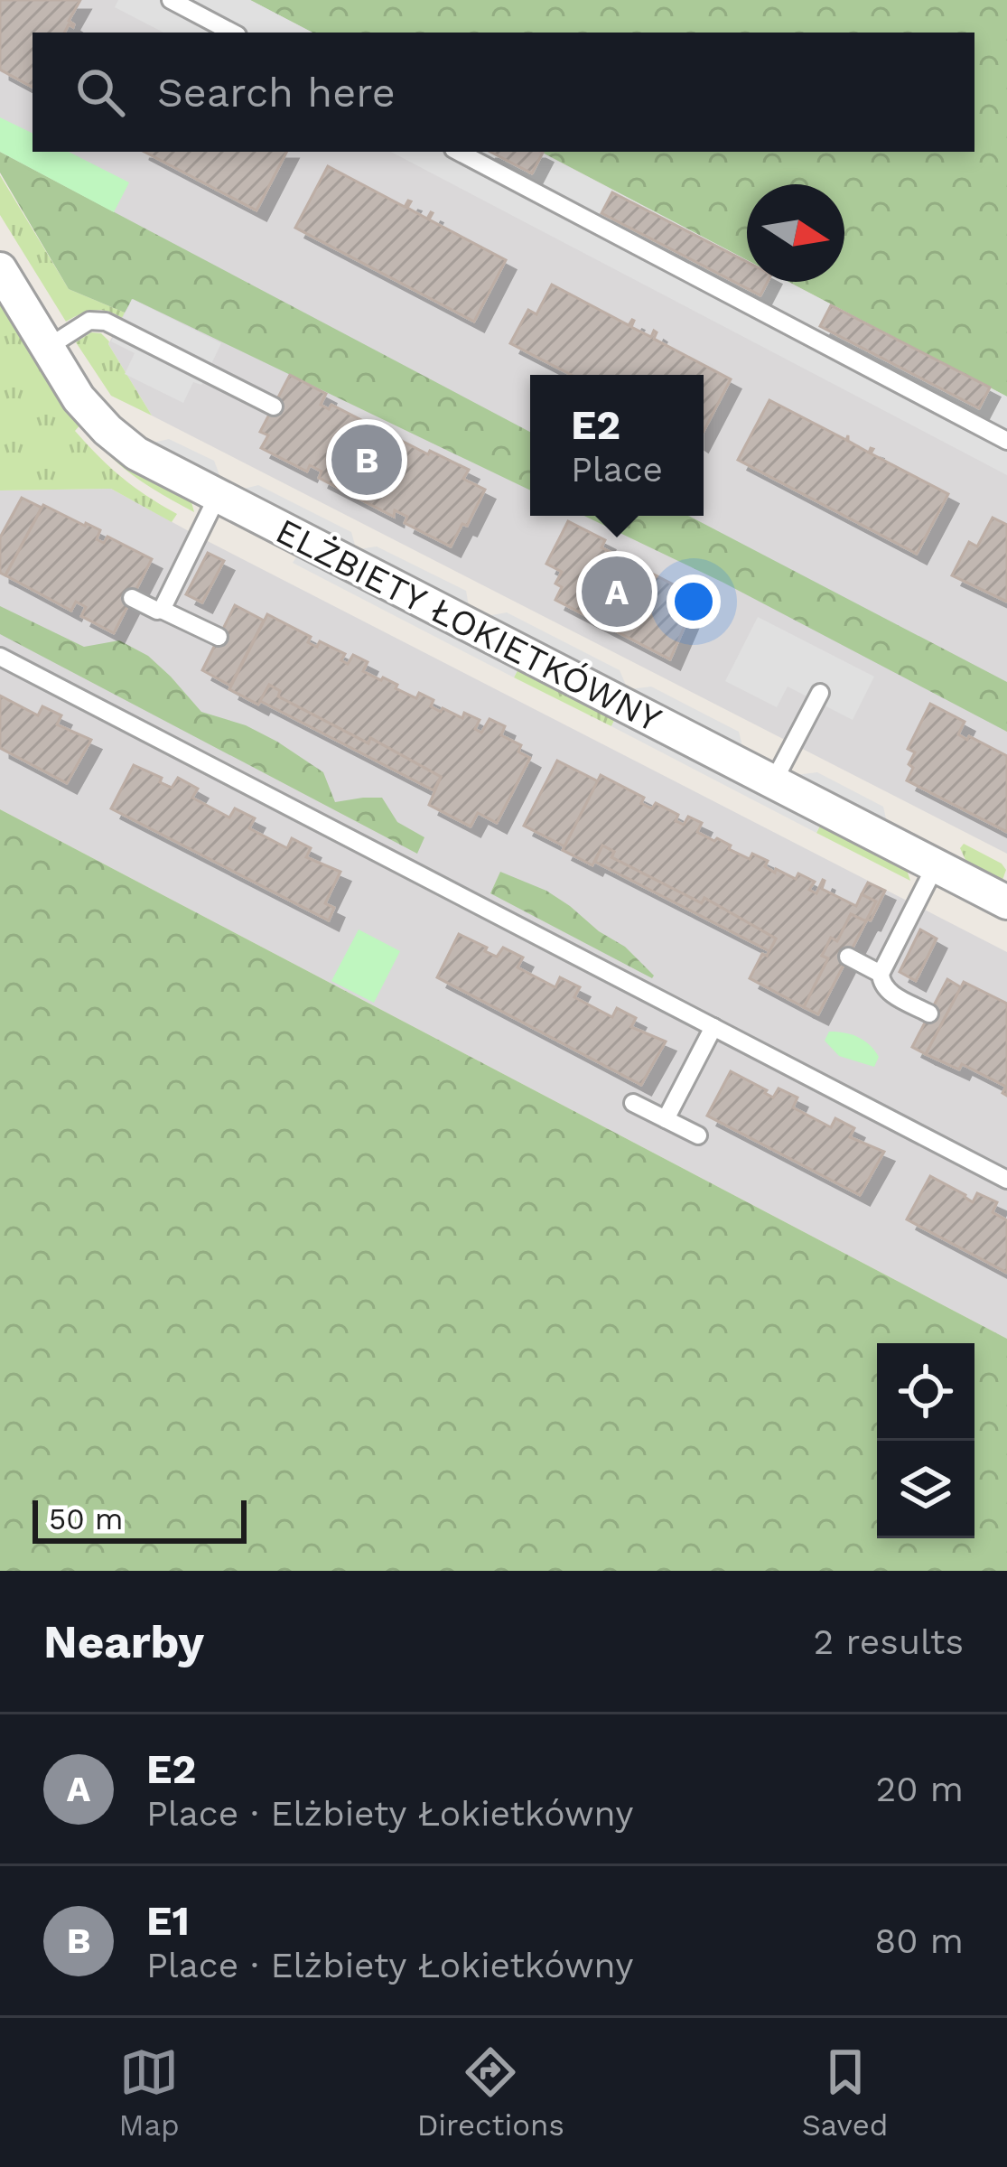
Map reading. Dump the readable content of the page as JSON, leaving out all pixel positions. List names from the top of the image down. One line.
{"streets":{"street":["ELŻBIETY ŁOKIETKÓWNY"]},"scale_bar":"50 m","north":"right","page":{"search":"Search here","popup":["E2","Place"],"pins":["B","A"],"scale":"50 m","heading":["Nearby","2 results"],"list":[{"mark":"A","name":"E2","note":"Place · Elżbiety Łokietkówny","value":"20 m"},{"mark":"B","name":"E1","note":"Place · Elżbiety Łokietkówny","value":"80 m"}],"nav":["Map","Directions","Saved"]}}
